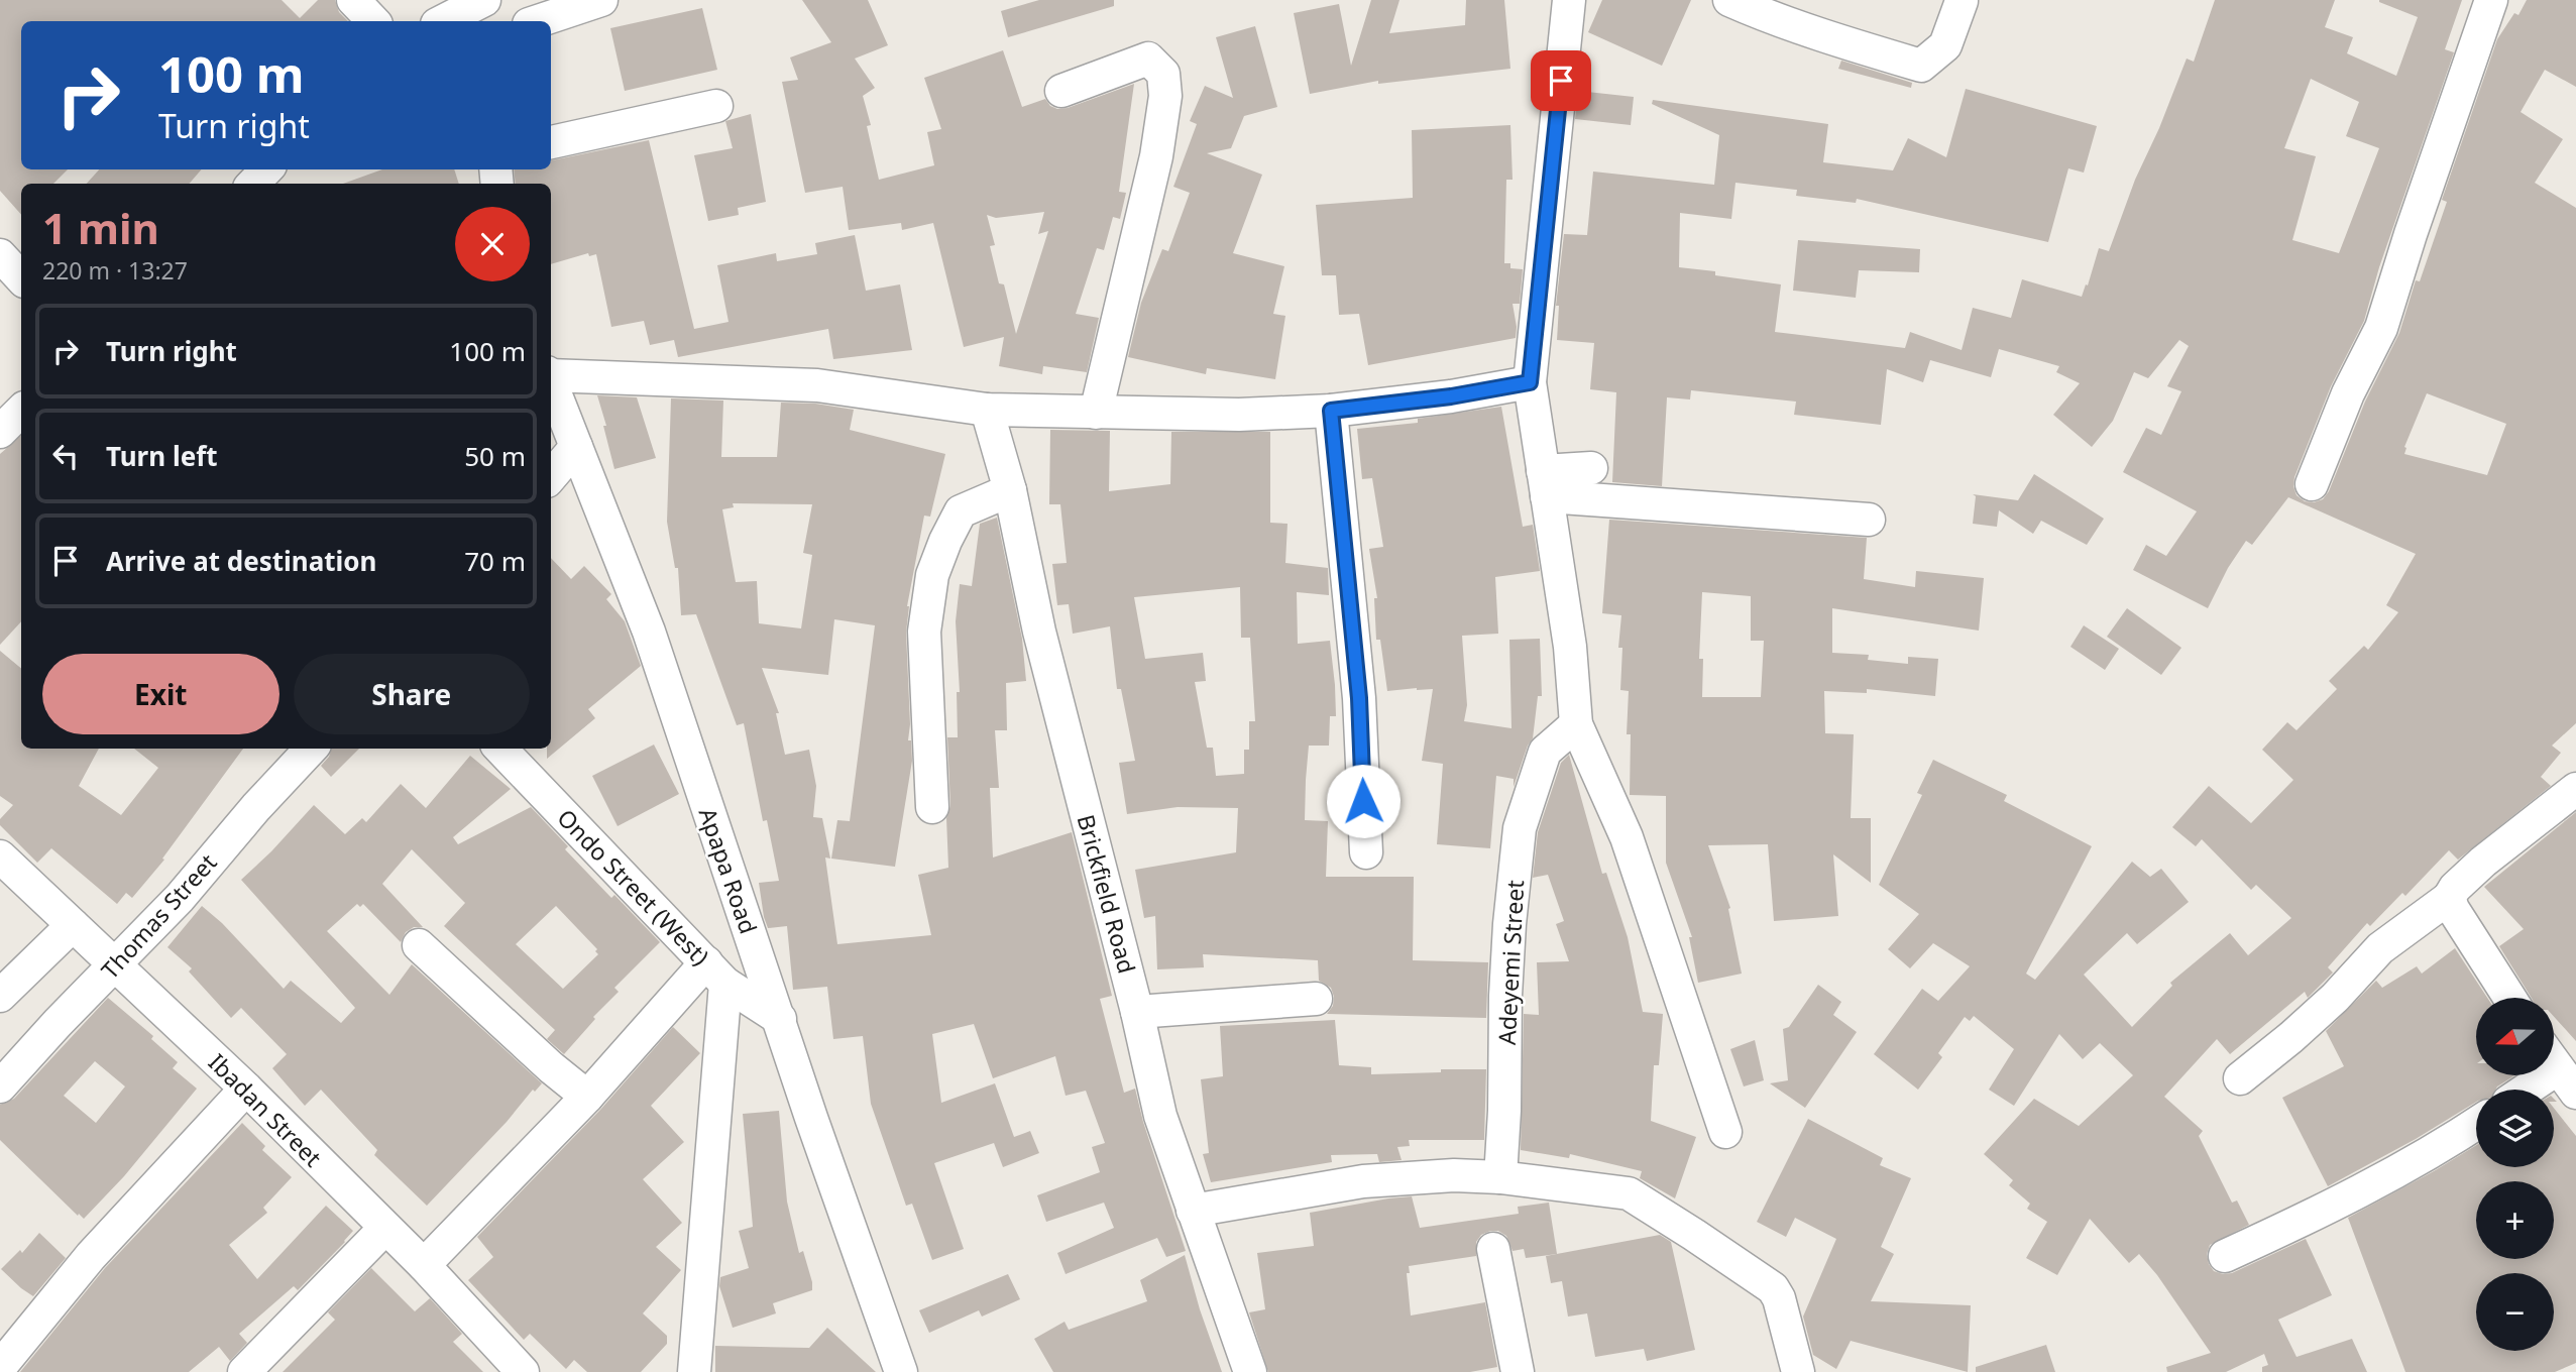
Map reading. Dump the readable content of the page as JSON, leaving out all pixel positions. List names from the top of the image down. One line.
{"streets":{"street":["Apapa Road","Ondo Street (West)","Brickfield Road","Thomas Street","Adeyemi Street","Ibadan Street"]},"crossings":[["Apapa Road","Ondo Street (West)"],["Thomas Street","Ibadan Street"]],"north":"left","page":{"turn":["100 m","Turn right"],"heading":["1 min","220 m · 13:27"],"list":[{"name":"Turn right","value":"100 m"},{"name":"Turn left","value":"50 m"},{"name":"Arrive at destination","value":"70 m"}],"buttons":["Exit","Share"],"map_buttons":["+","−"]}}
